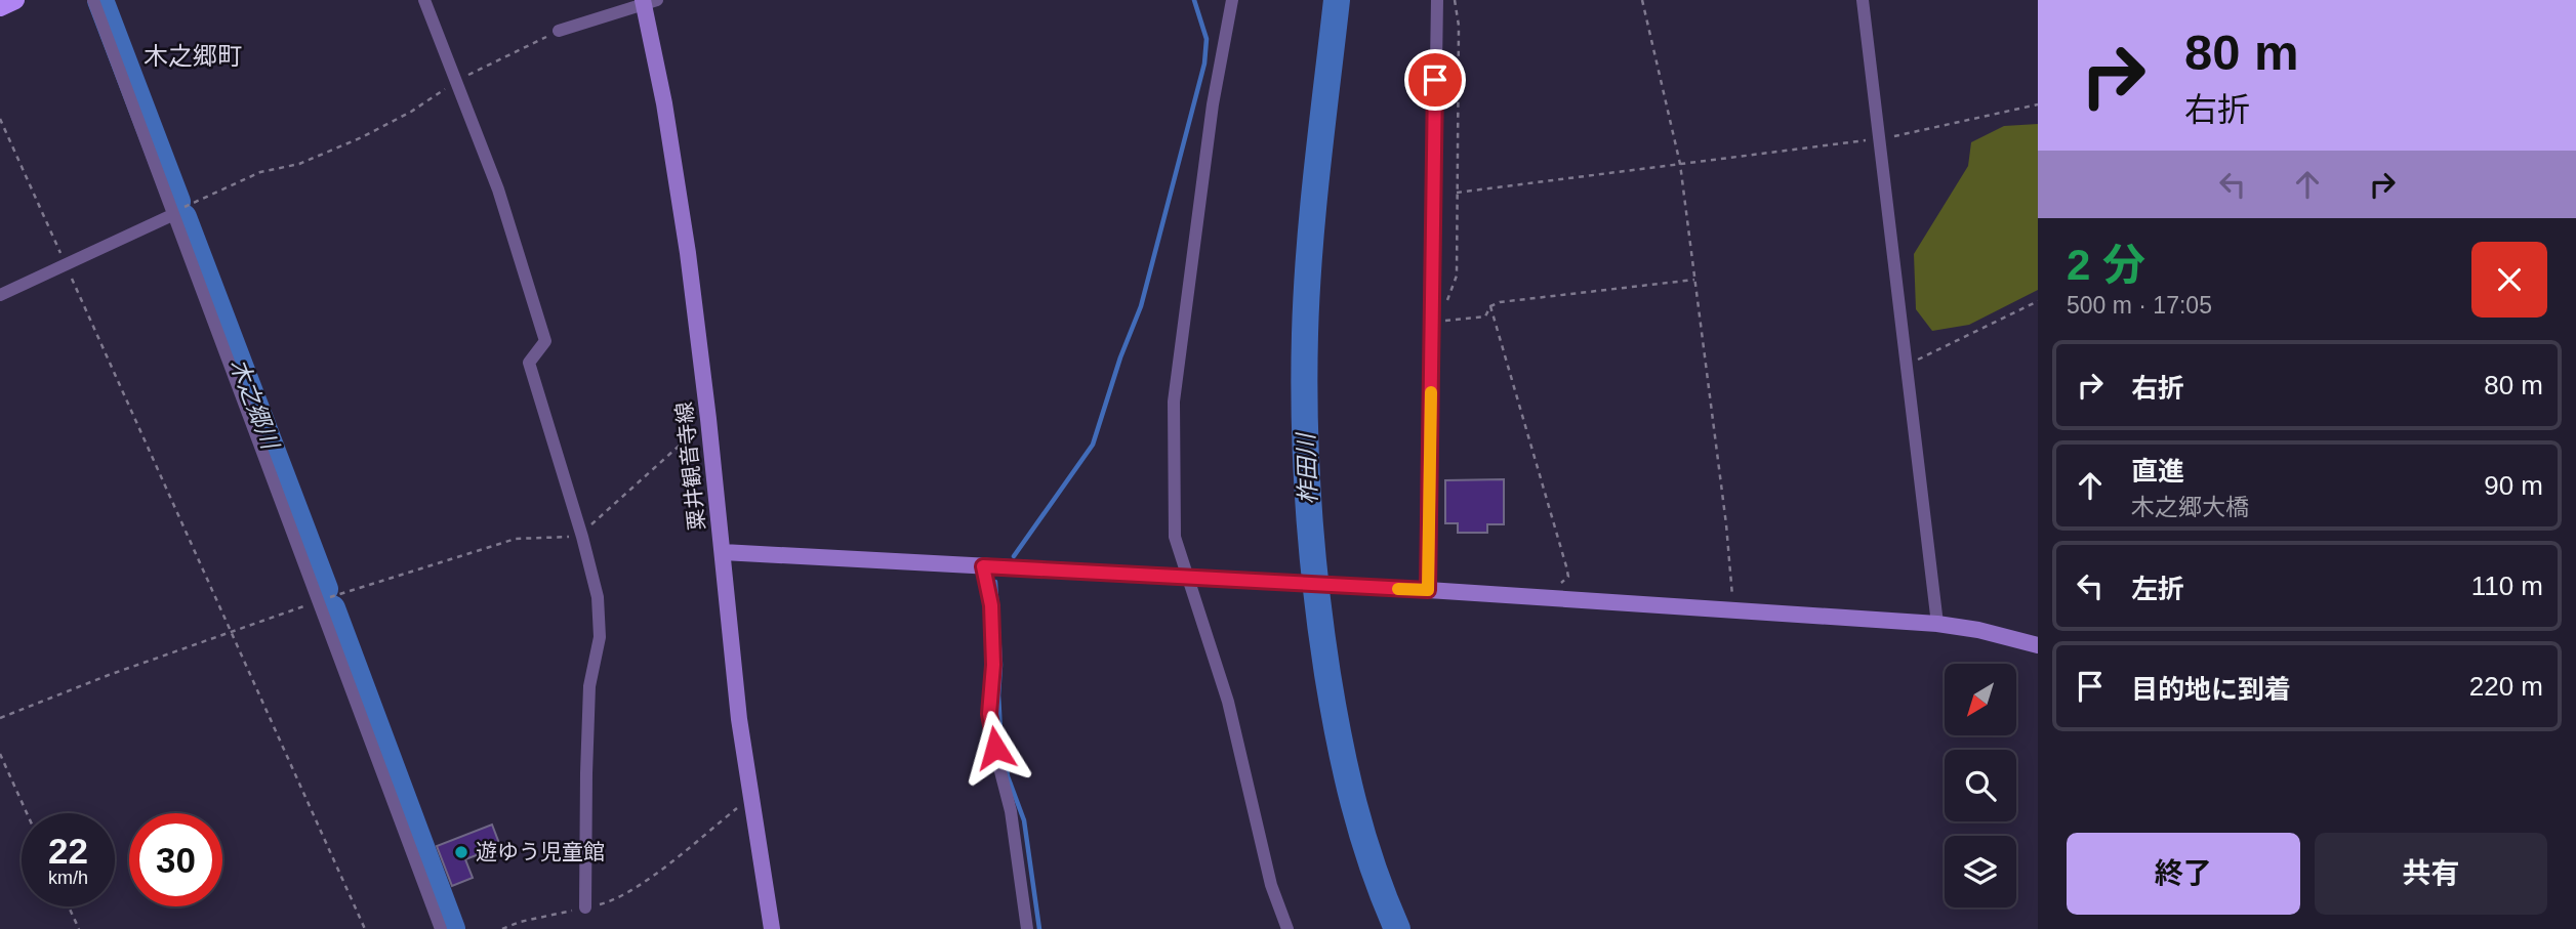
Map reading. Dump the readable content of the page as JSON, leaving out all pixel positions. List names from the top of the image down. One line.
{"streets":{"street":["粟井観音寺線"]},"districts":["木之郷町"],"water":["木之郷川","柞田川"],"places":["遊ゆう児童館"],"north":"bottom left","page":{"turn":["80 m","右折"],"heading":["2 分","500 m · 17:05"],"list":[{"name":"右折","value":"80 m"},{"name":"直進","note":"木之郷大橋","value":"90 m"},{"name":"左折","value":"110 m"},{"name":"目的地に到着","value":"220 m"}],"speed":"22 km/h","limit":"30","buttons":["終了","共有"]}}
